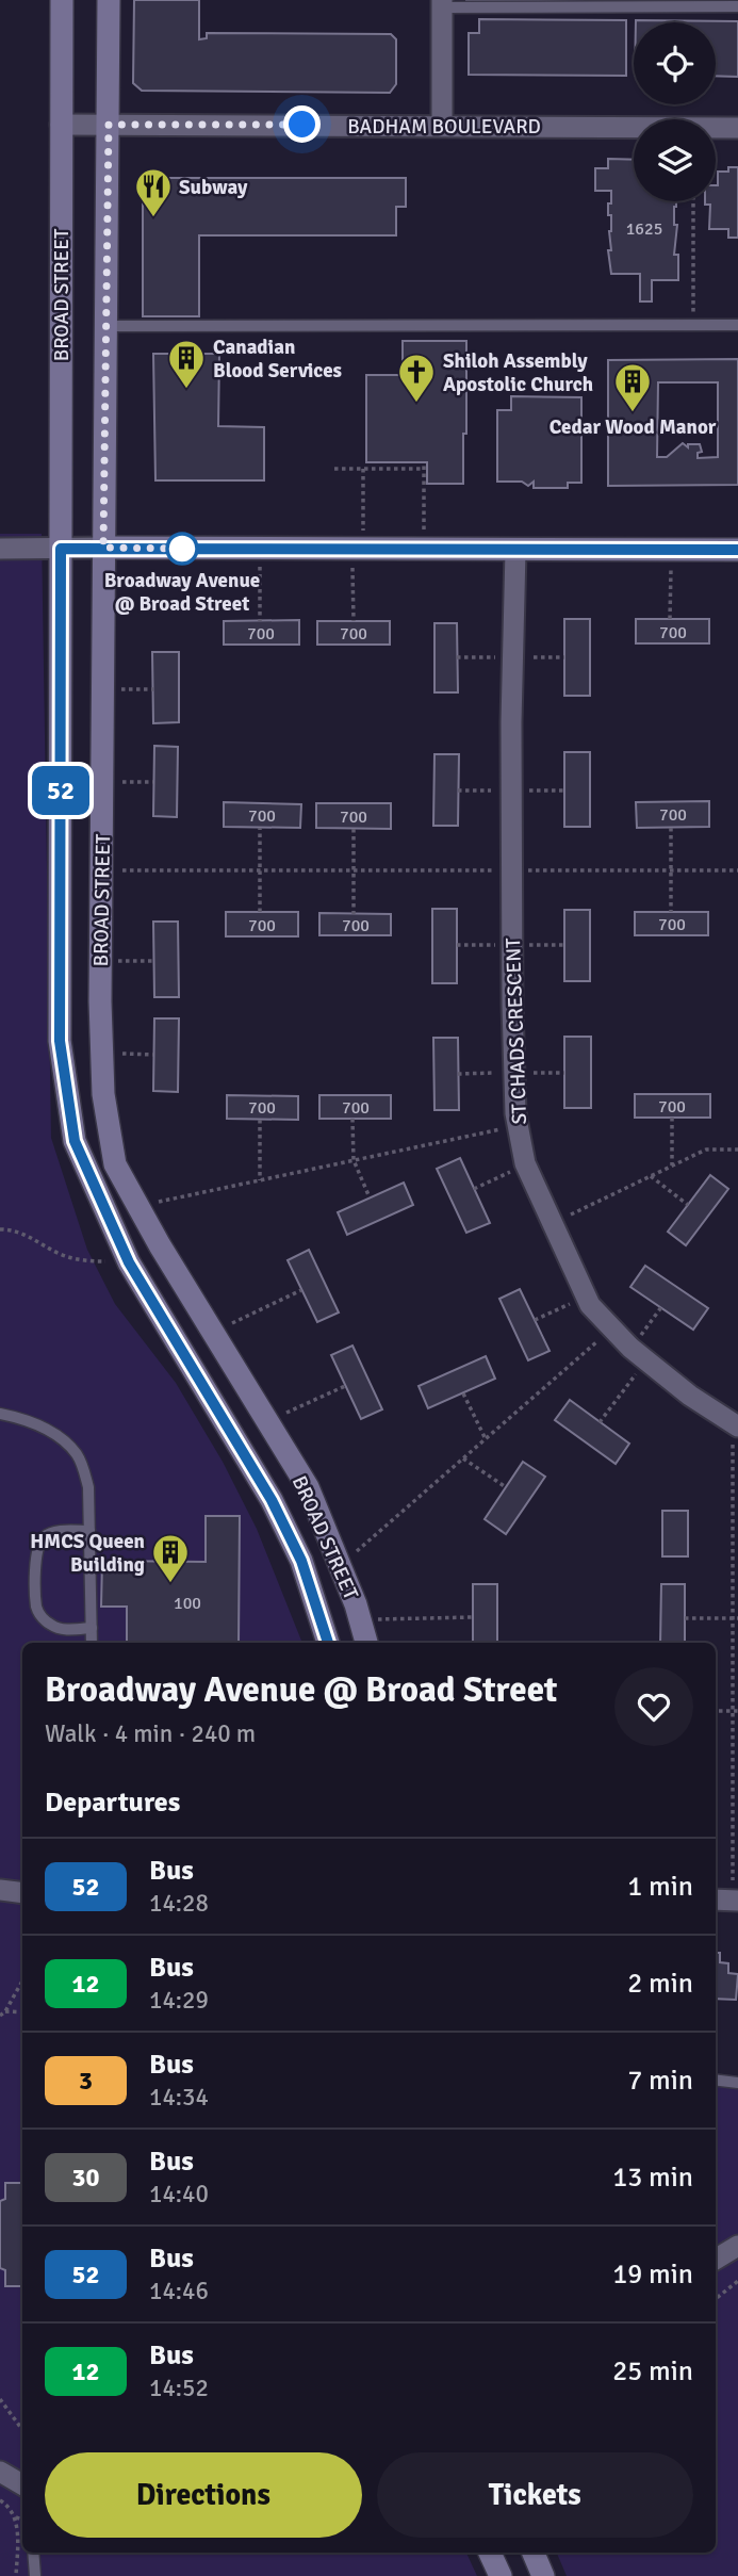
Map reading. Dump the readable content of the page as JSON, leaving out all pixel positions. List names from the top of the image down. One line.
{"streets":{"main road":["BROAD STREET"],"street":["BADHAM BOULEVARD","ST CHADS CRESCENT"]},"crossings":[["BADHAM BOULEVARD","BROAD STREET"]],"places":{"restaurant":["Subway"],"building":["Canadian Blood Services","Cedar Wood Manor","HMCS Queen Building"],"church":["Shiloh Assembly Apostolic Church"],"other":["Broadway Avenue @ Broad Street"]},"lines":["bus line 52"],"house_numbers":["1625","700","700","700","700","700","700","700","700","700","700","700","700","100"],"page":{"on_map":"52","heading":[["Broadway Avenue @ Broad Street","Walk · 4 min · 240 m"],"Departures"],"list":[{"mark":"52","name":"Bus","note":"14:28","value":"1 min"},{"mark":"12","name":"Bus","note":"14:29","value":"2 min"},{"mark":"3","name":"Bus","note":"14:34","value":"7 min"},{"mark":"30","name":"Bus","note":"14:40","value":"13 min"},{"mark":"52","name":"Bus","note":"14:46","value":"19 min"},{"mark":"12","name":"Bus","note":"14:52","value":"25 min"}],"buttons":["Directions","Tickets"]}}
